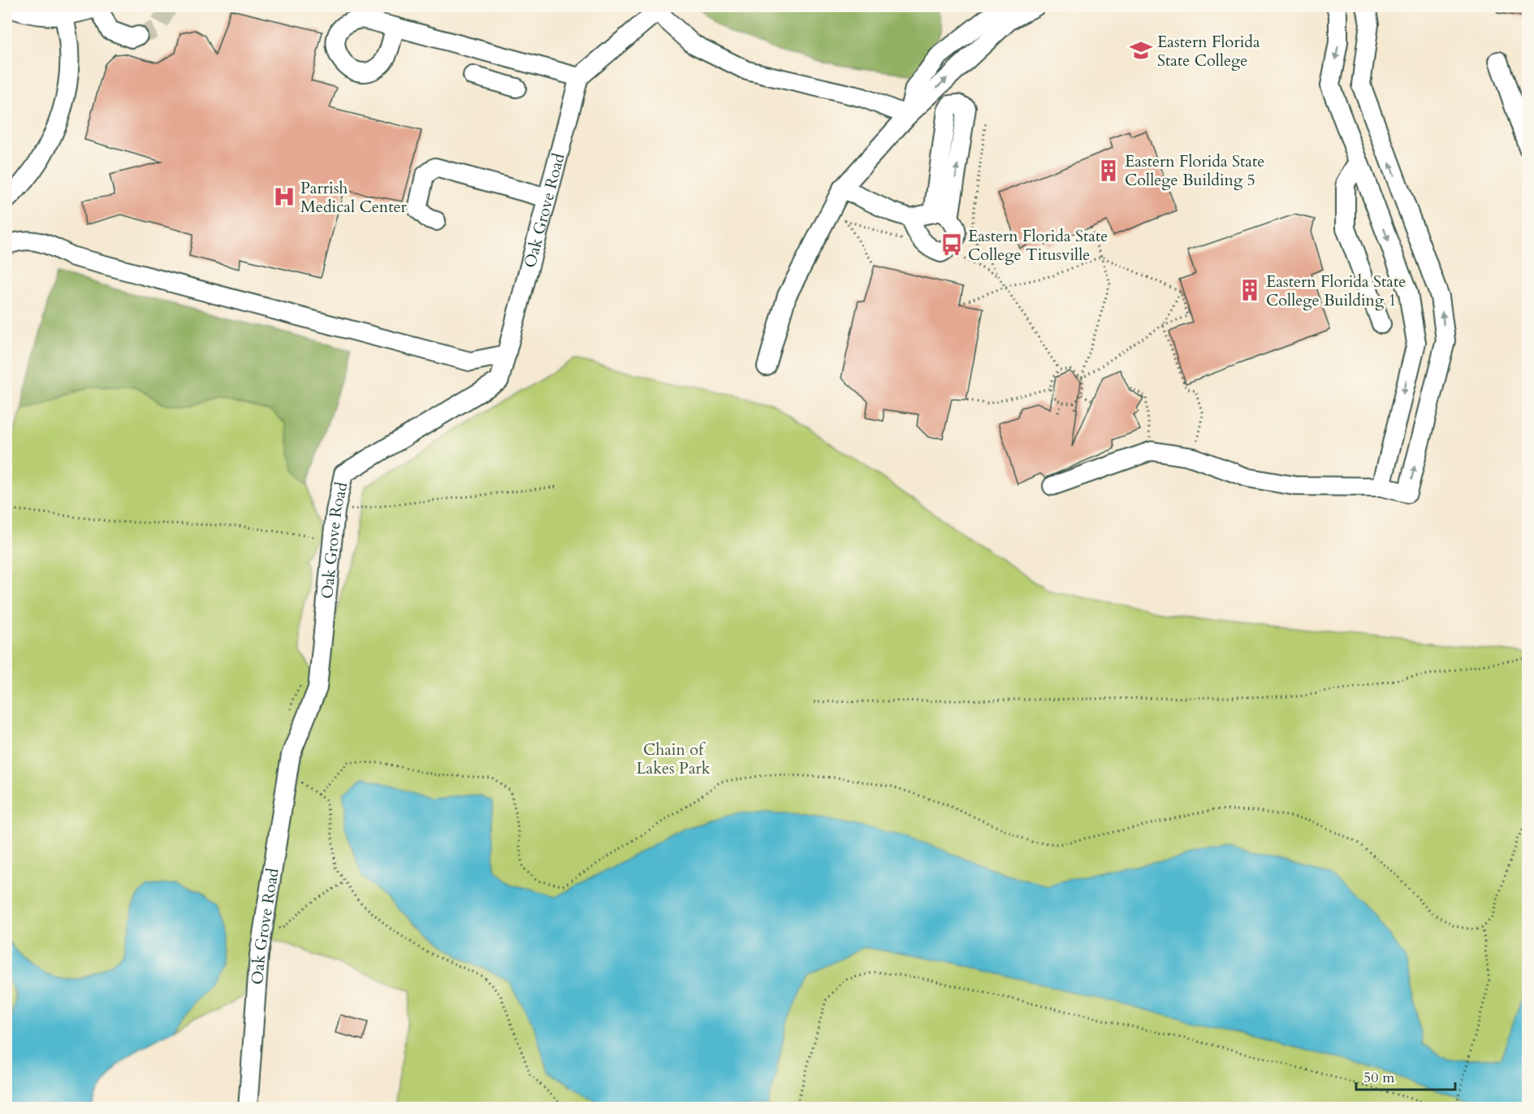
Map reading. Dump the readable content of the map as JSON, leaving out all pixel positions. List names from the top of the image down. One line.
{"streets":{"street":["Oak Grove Road"]},"parks":["Chain of Lakes Park"],"places":{"school or university":["Eastern Florida State College"],"building":["Eastern Florida State College Building 5","Eastern Florida State College Building 1"],"hospital":["Parrish Medical Center"],"bus stop":["Eastern Florida State College Titusville"]},"scale_bar":"50 m"}
